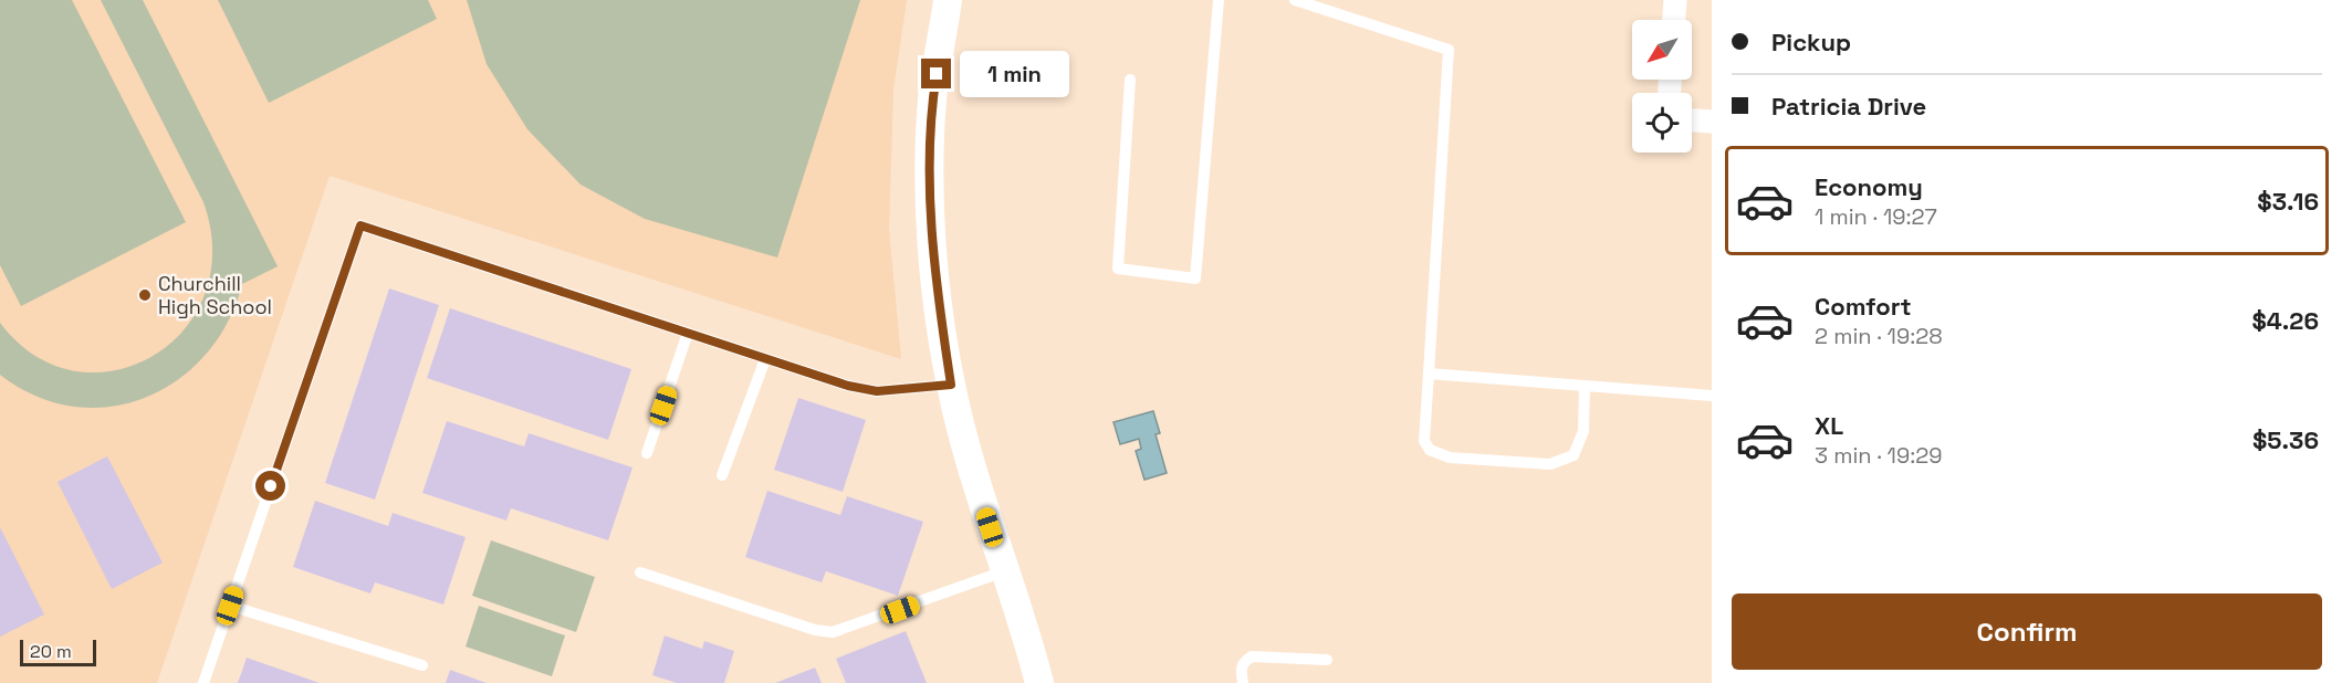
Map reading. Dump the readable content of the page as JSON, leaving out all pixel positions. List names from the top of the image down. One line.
{"places":["Churchill High School"],"scale_bar":"20 m","north":"bottom left","page":{"banner":["Pickup","Patricia Drive"],"bubble":"1 min","list":[{"name":"Economy","note":"1 min · 19:27","value":"$3.16"},{"name":"Comfort","note":"2 min · 19:28","value":"$4.26"},{"name":"XL","note":"3 min · 19:29","value":"$5.36"}],"buttons":"Confirm","scale":"20 m"}}
